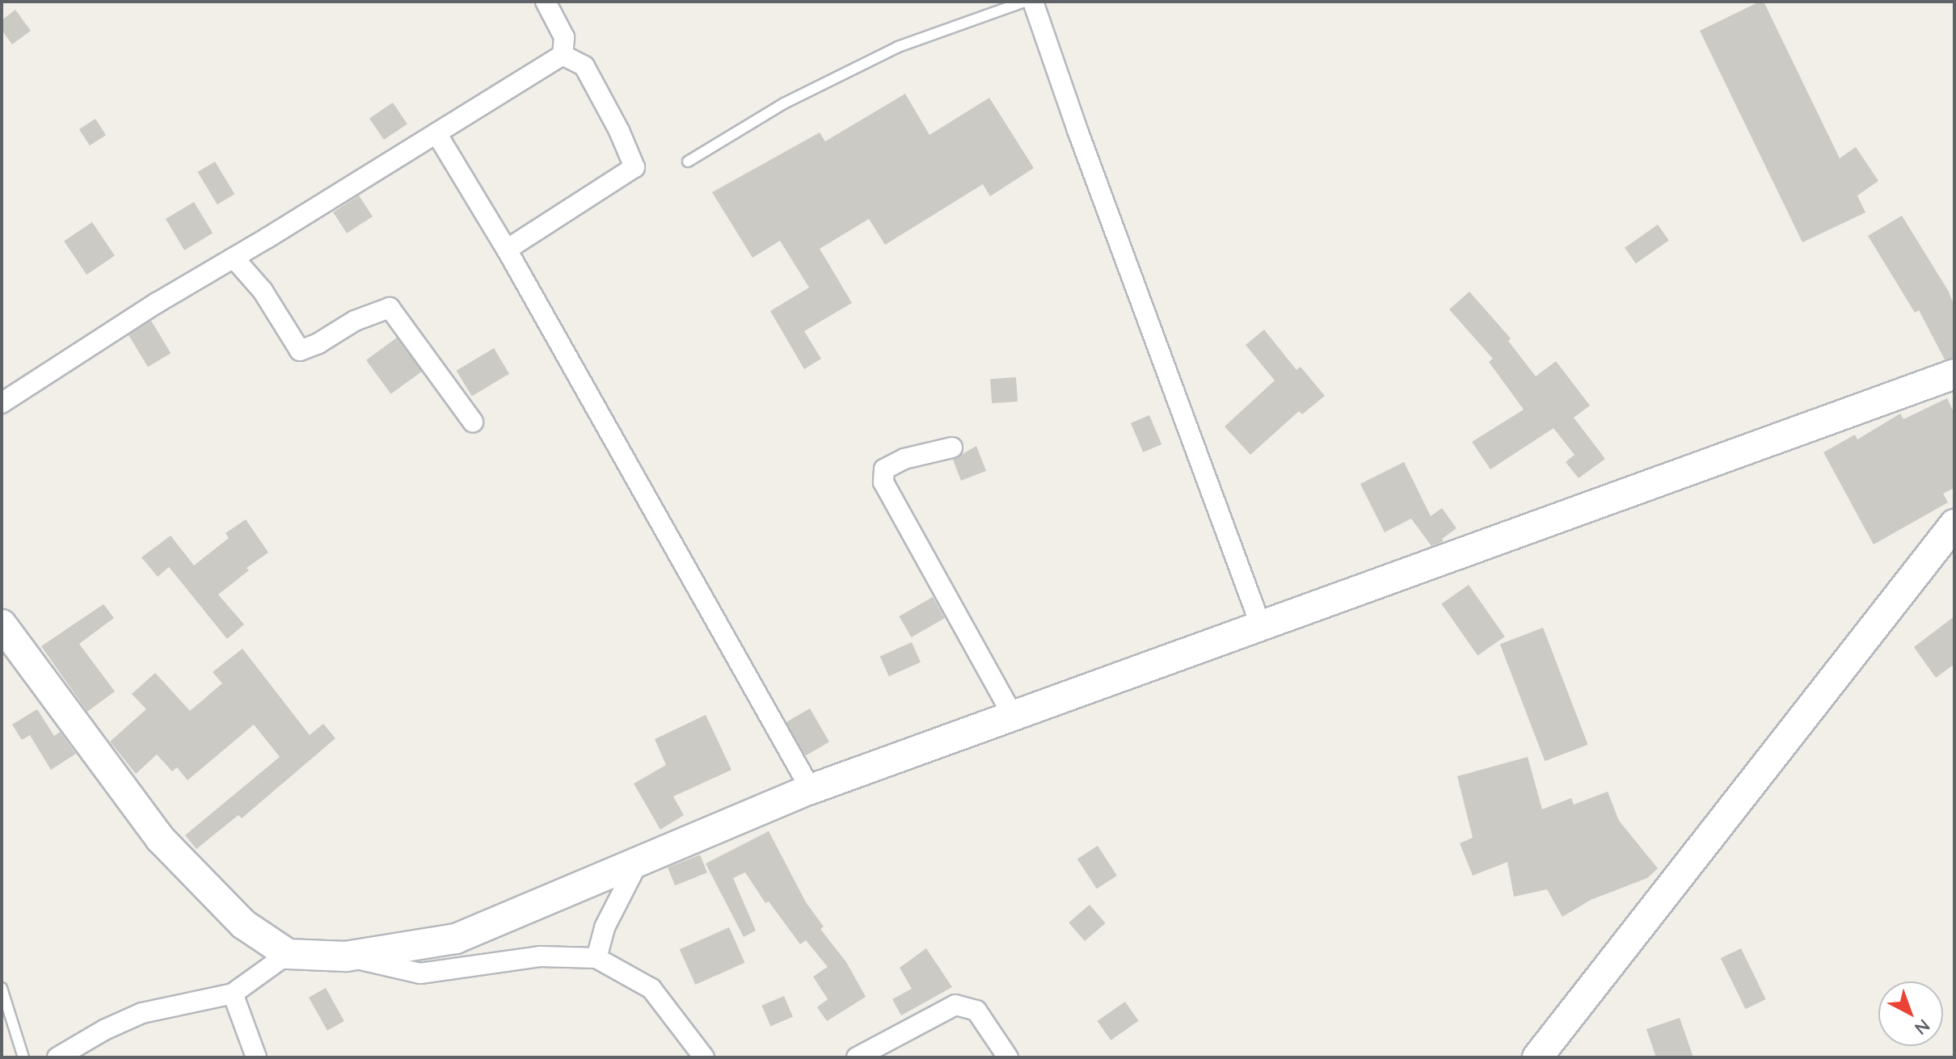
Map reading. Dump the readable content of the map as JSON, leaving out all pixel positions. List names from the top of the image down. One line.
{"north":"bottom right"}
